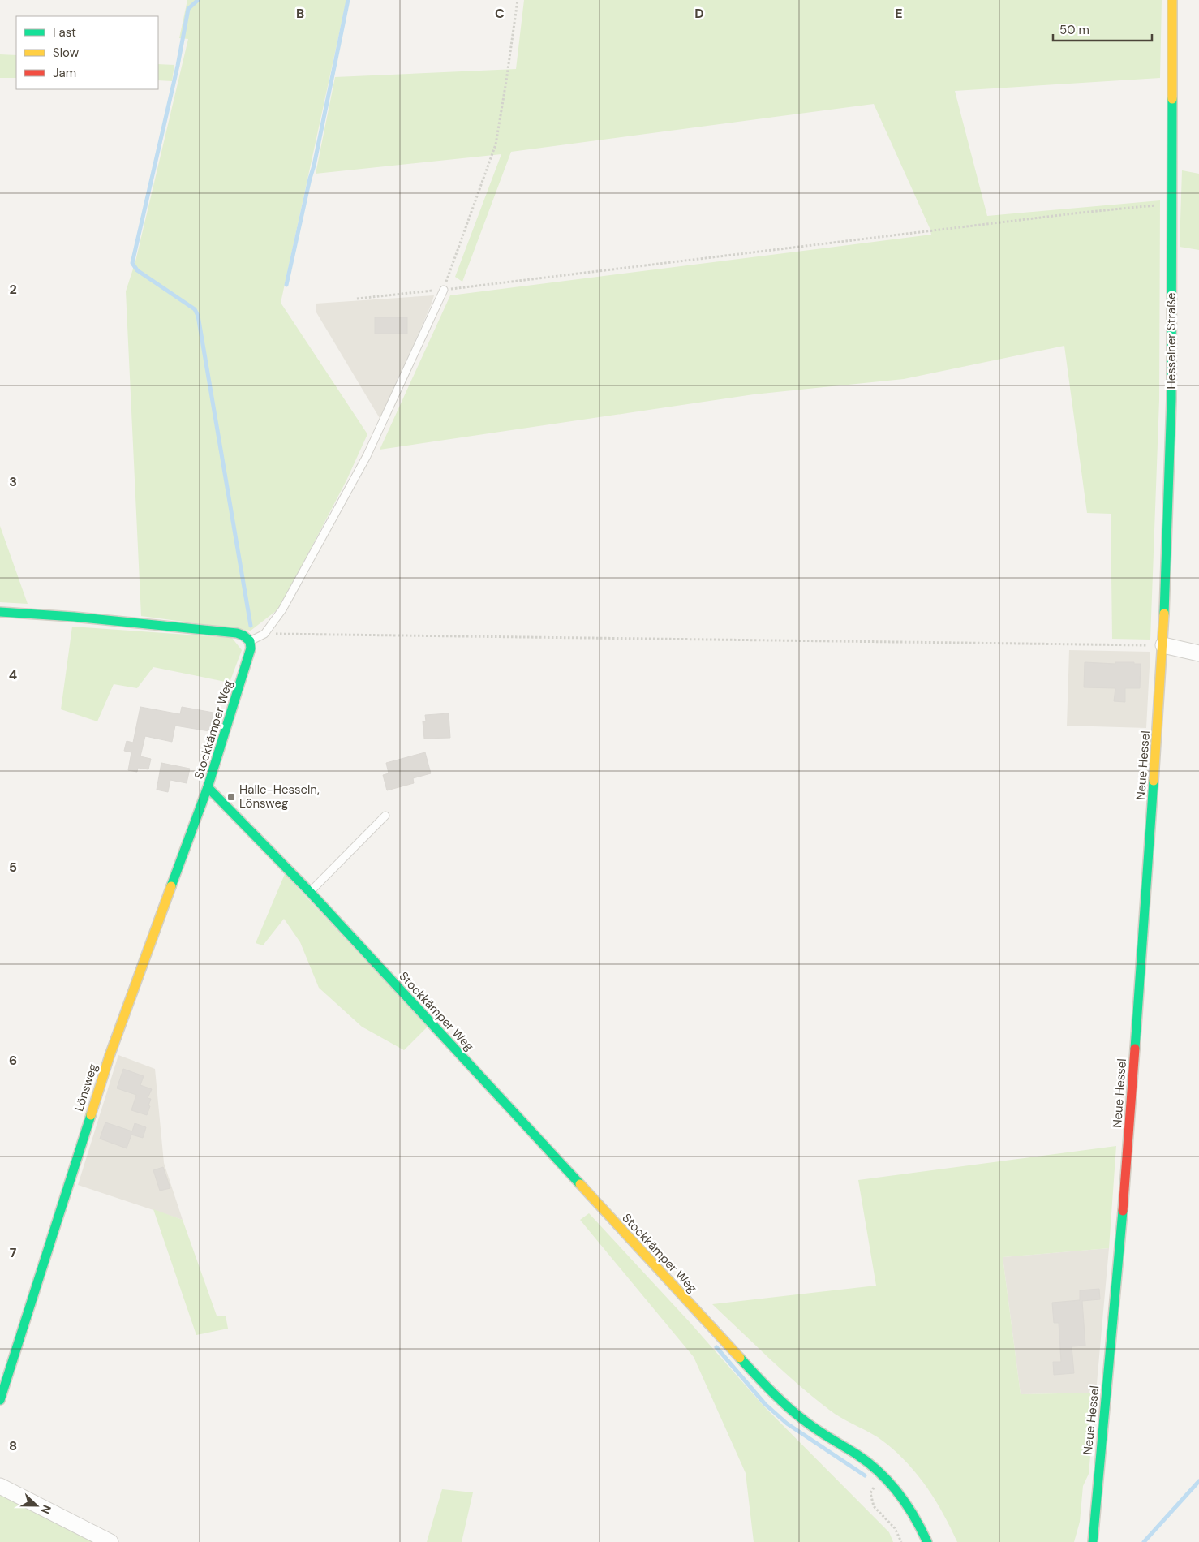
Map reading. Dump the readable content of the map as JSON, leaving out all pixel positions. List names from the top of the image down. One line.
{"streets":{"street":["Hesselner Straße","Stockkämper Weg","Neue Hessel","Lönsweg"]},"crossings":[["Hesselner Straße","Neue Hessel"],["Stockkämper Weg","Lönsweg"]],"places":{"transit":["Halle-Hesseln, Lönsweg"]},"legend":["Fast","Slow","Jam"],"scale_bar":"50 m","north":"right","grid":{"columns":["B","C","D","E"],"rows":["2","3","4","5","6","7","8"]}}
